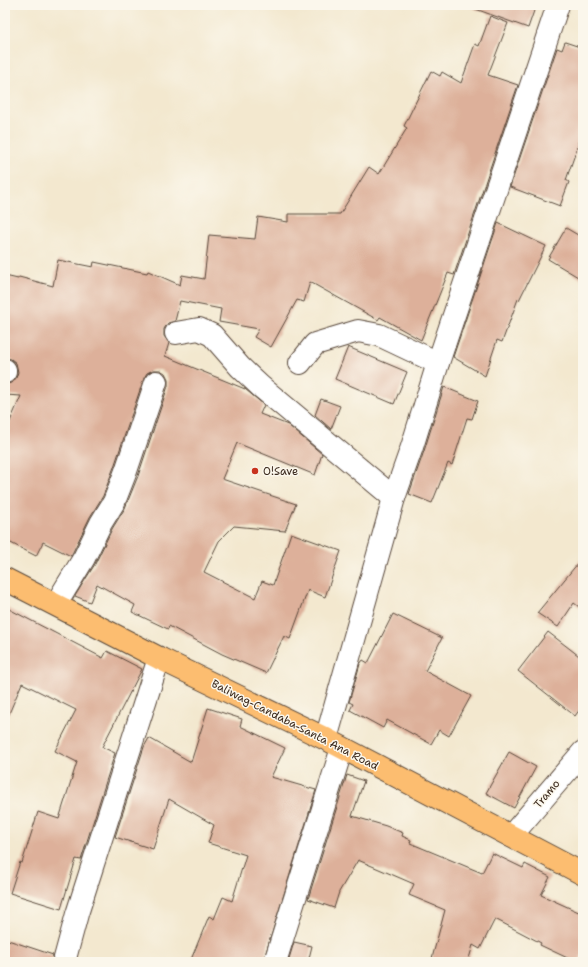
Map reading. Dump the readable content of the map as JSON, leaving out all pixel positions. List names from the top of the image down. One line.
{"streets":{"main road":["Baliwag-Candaba-Santa Ana Road"],"street":["Tramo"]},"crossings":[["Baliwag-Candaba-Santa Ana Road","Tramo"]],"places":["O!Save"]}
